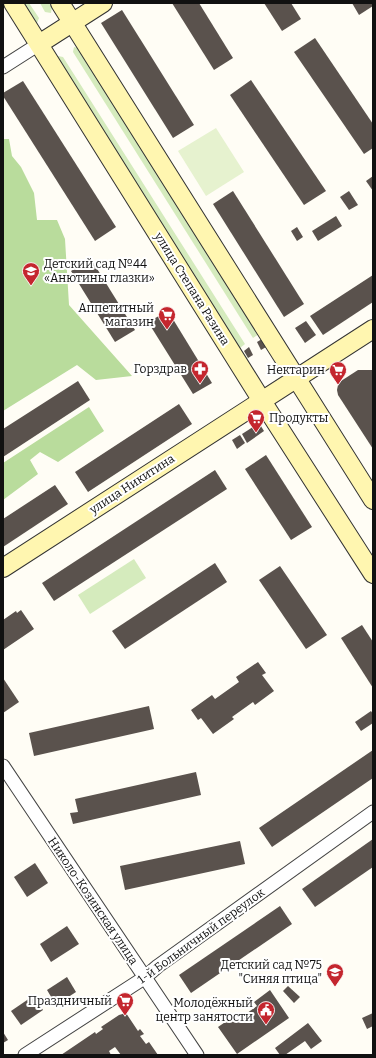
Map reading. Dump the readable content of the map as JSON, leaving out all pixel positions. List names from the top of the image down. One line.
{"streets":{"main road":["улица Степана Разина","улица Никитина"],"street":["Николо-Козинская улица","1-й Больничный переулок"]},"crossings":[["улица Степана Разина","улица Никитина"],["Николо-Козинская улица","1-й Больничный переулок"]],"places":{"school or university":["Детский сад №44 «Анютины глазки»","Детский сад №75 \"Синяя птица\""],"supermarket":["Аппетитный магазин","Нектарин","Продукты","Праздничный"],"pharmacy":["Горздрав"],"public building":["Молодёжный центр занятости"]}}
